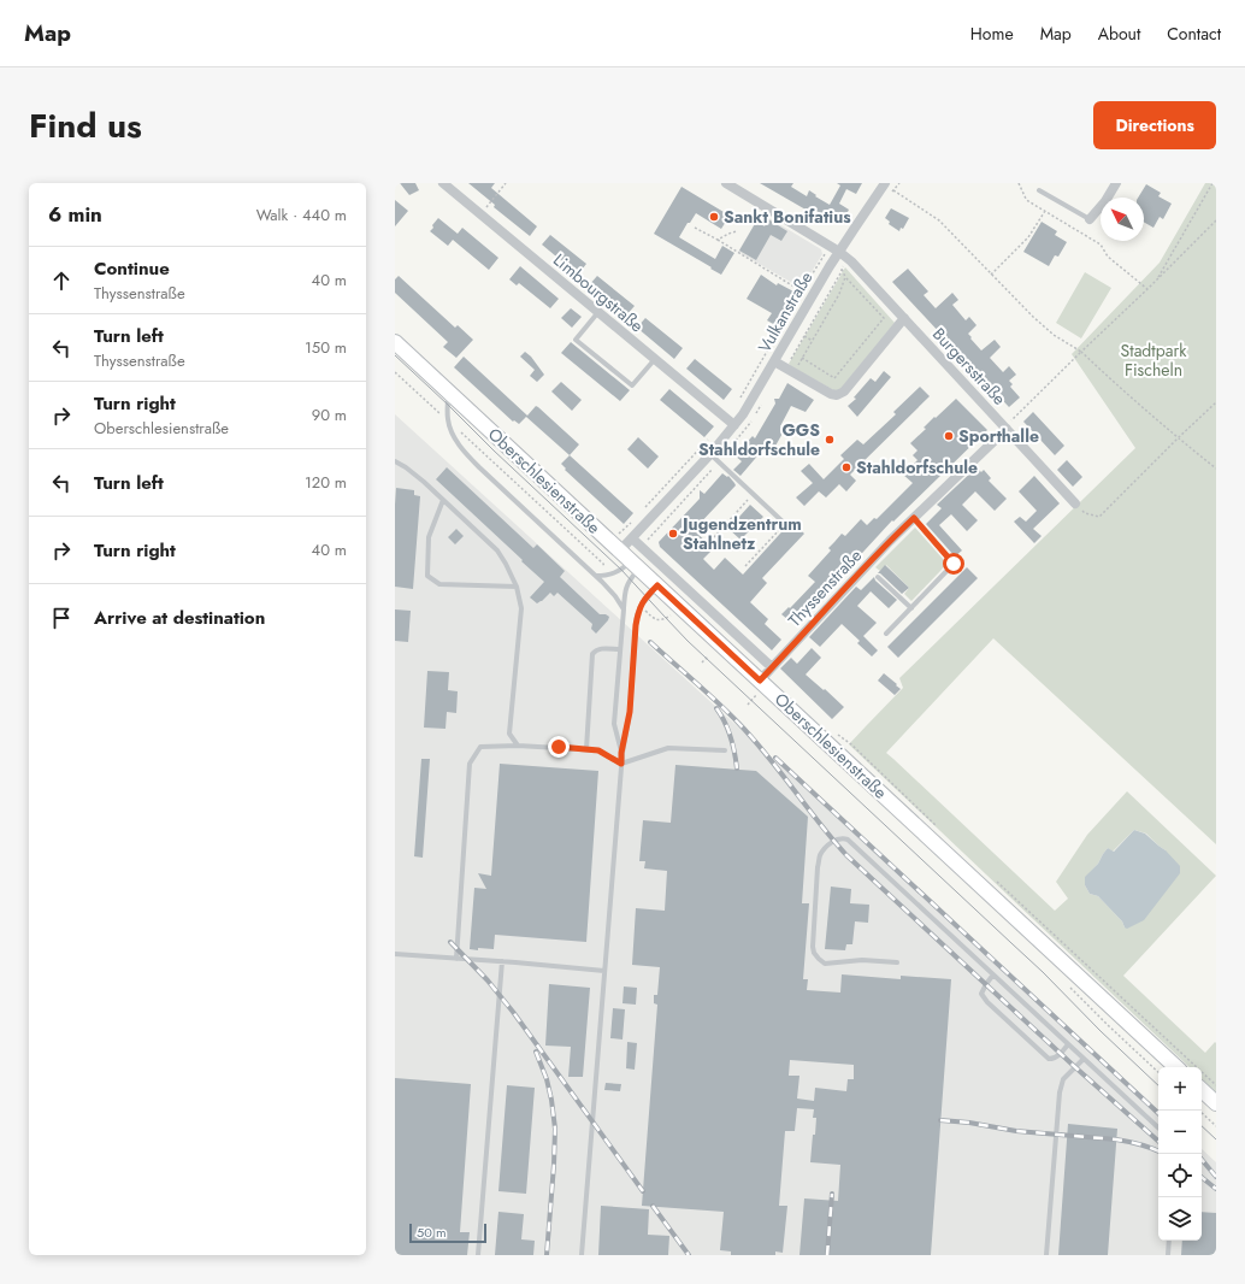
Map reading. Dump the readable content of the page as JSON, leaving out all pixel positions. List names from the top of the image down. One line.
{"streets":{"main road":["Oberschlesienstraße"],"street":["Limbourgstraße","Vulkanstraße","Burgersstraße","Thyssenstraße"]},"crossings":[["Limbourgstraße","Vulkanstraße"],["Vulkanstraße","Burgersstraße"],["Vulkanstraße","Oberschlesienstraße"],["Burgersstraße","Thyssenstraße"],["Oberschlesienstraße","Thyssenstraße"]],"parks":["Stadtpark Fischeln"],"places":["Sankt Bonifatius","Sporthalle","GGS Stahldorfschule","Stahldorfschule","Jugendzentrum Stahlnetz"],"scale_bar":"50 m","north":"top left","page":{"header":"Map","nav":["Home","Map","About","Contact"],"title":"Find us","buttons":"Directions","heading":["6 min","Walk · 440 m"],"list":[["Continue","Thyssenstraße","40 m"],["Turn left","Thyssenstraße","150 m"],["Turn right","Oberschlesienstraße","90 m"],["Turn left","120 m"],["Turn right","40 m"],"Arrive at destination"],"map_buttons":["+","−"],"scale":"50 m"}}
